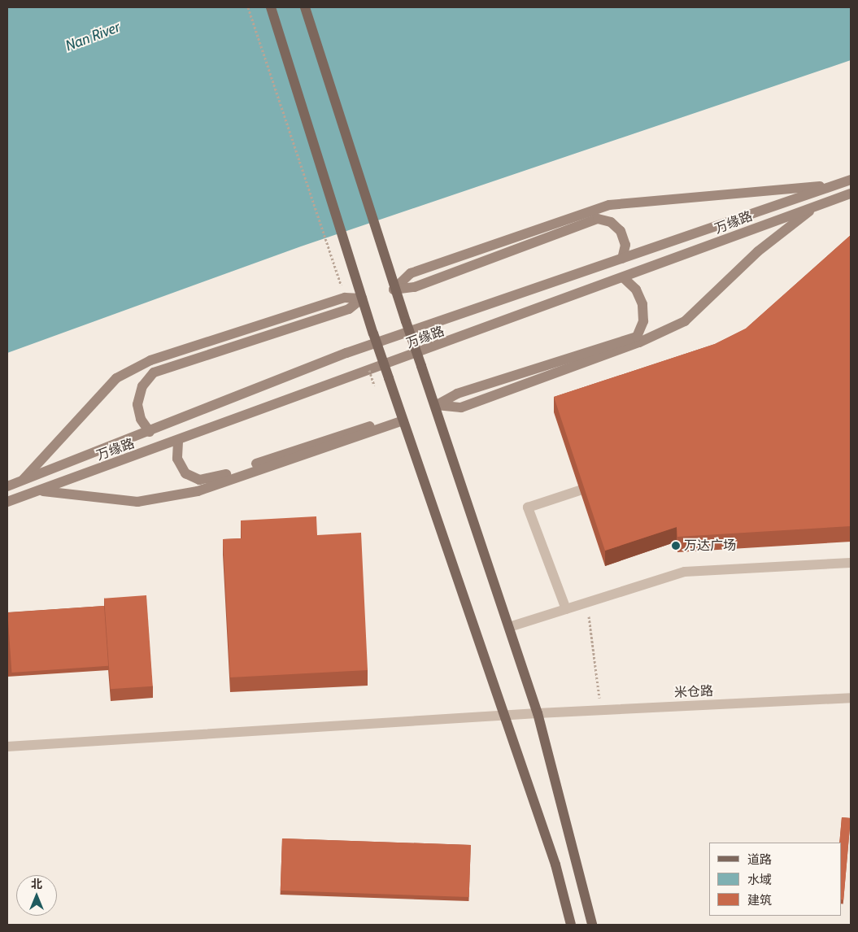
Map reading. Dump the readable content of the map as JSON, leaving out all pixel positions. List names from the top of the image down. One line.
{"streets":{"main road":["万缘路"],"street":["米仓路"]},"water":["Nan River"],"places":["万达广场"],"legend":["道路","水域","建筑"],"north":"top"}
